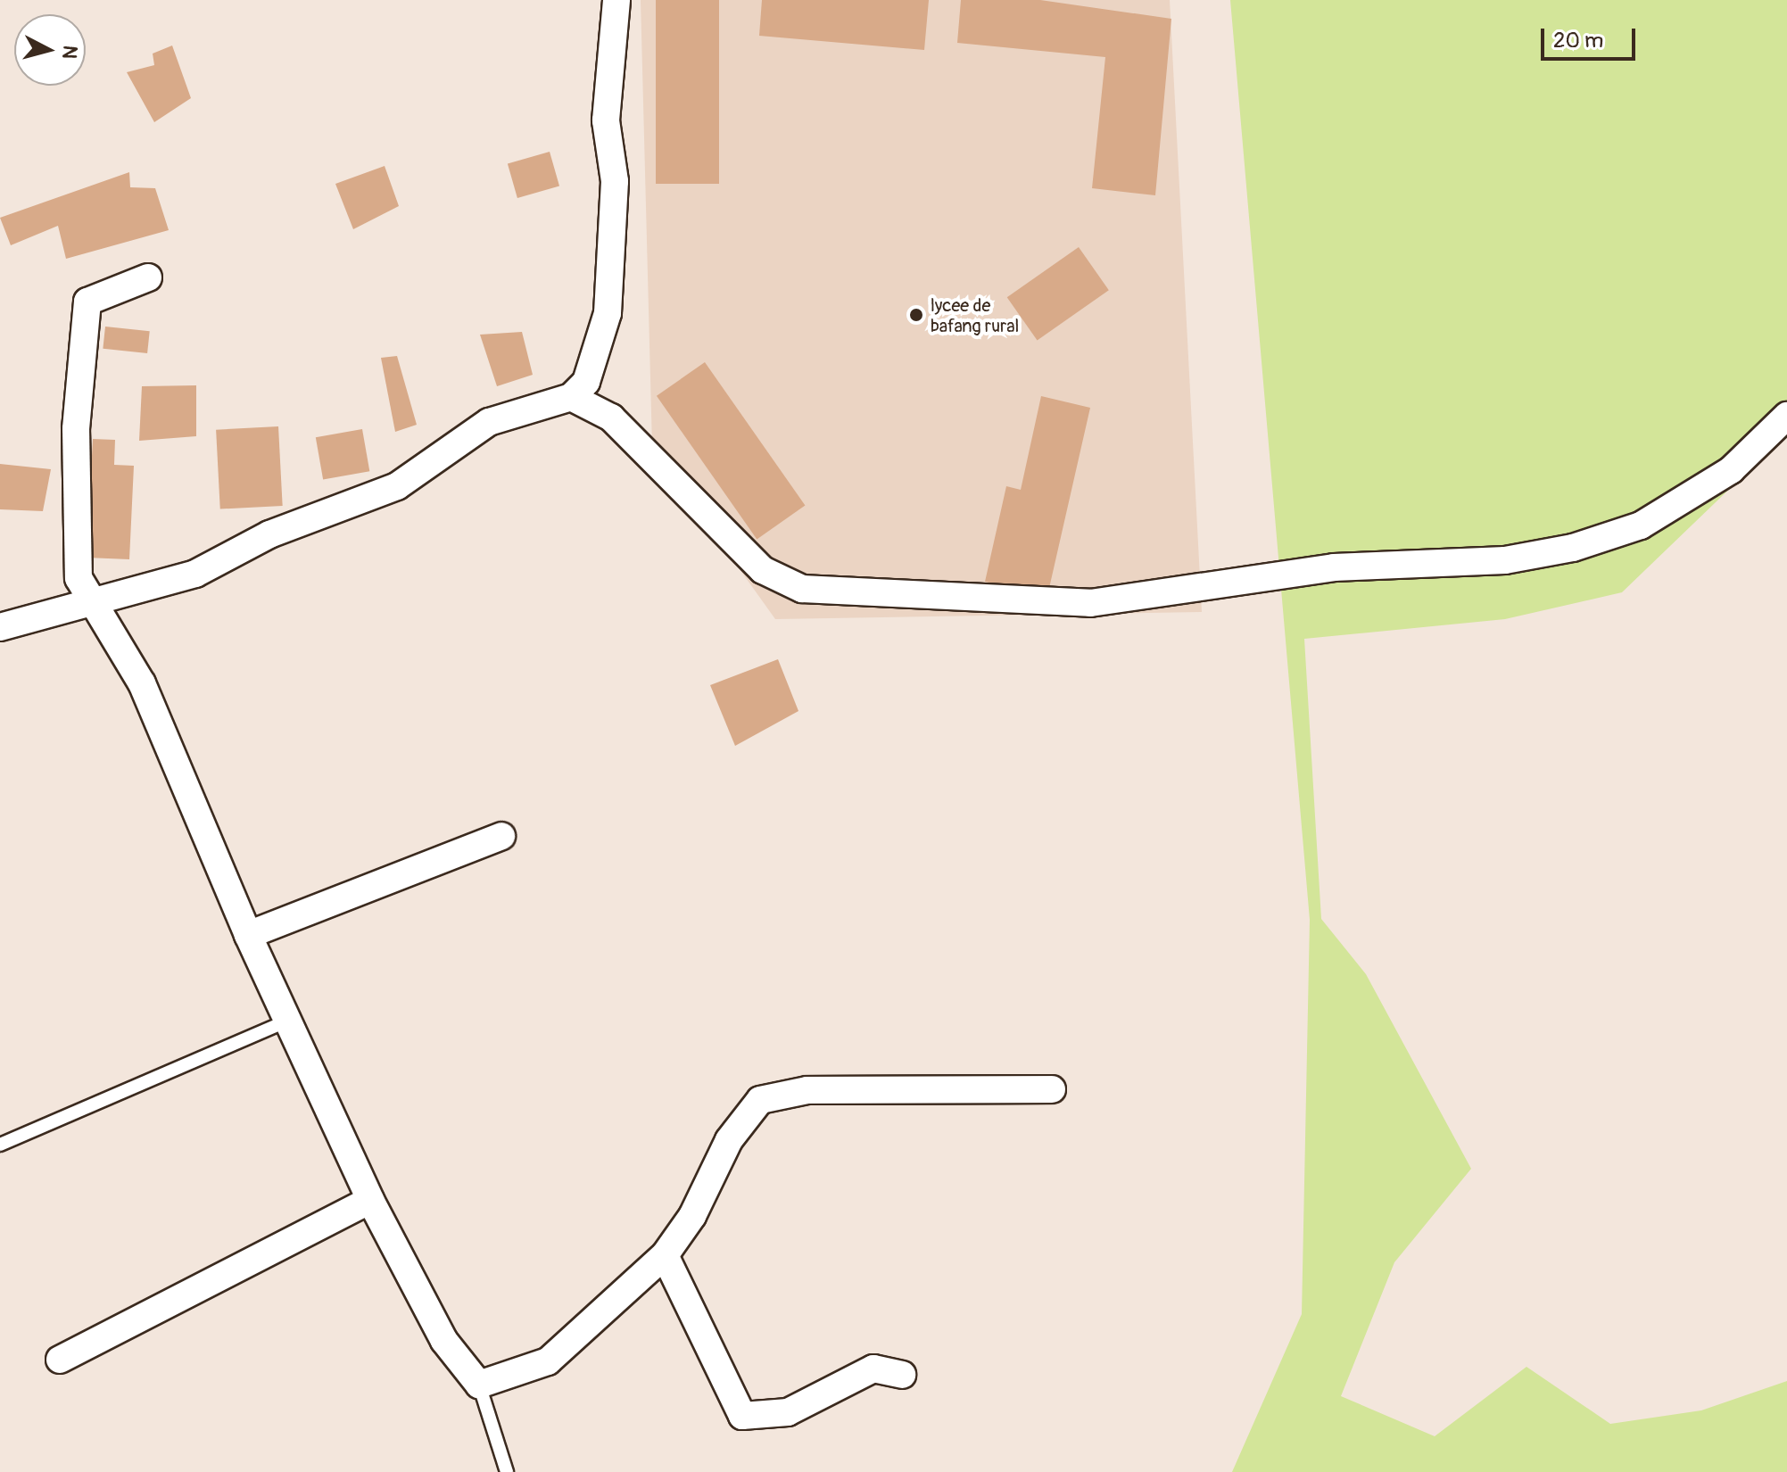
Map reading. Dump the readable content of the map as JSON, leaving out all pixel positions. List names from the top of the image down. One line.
{"places":["lycee de bafang rural"],"scale_bar":"20 m","north":"right"}
